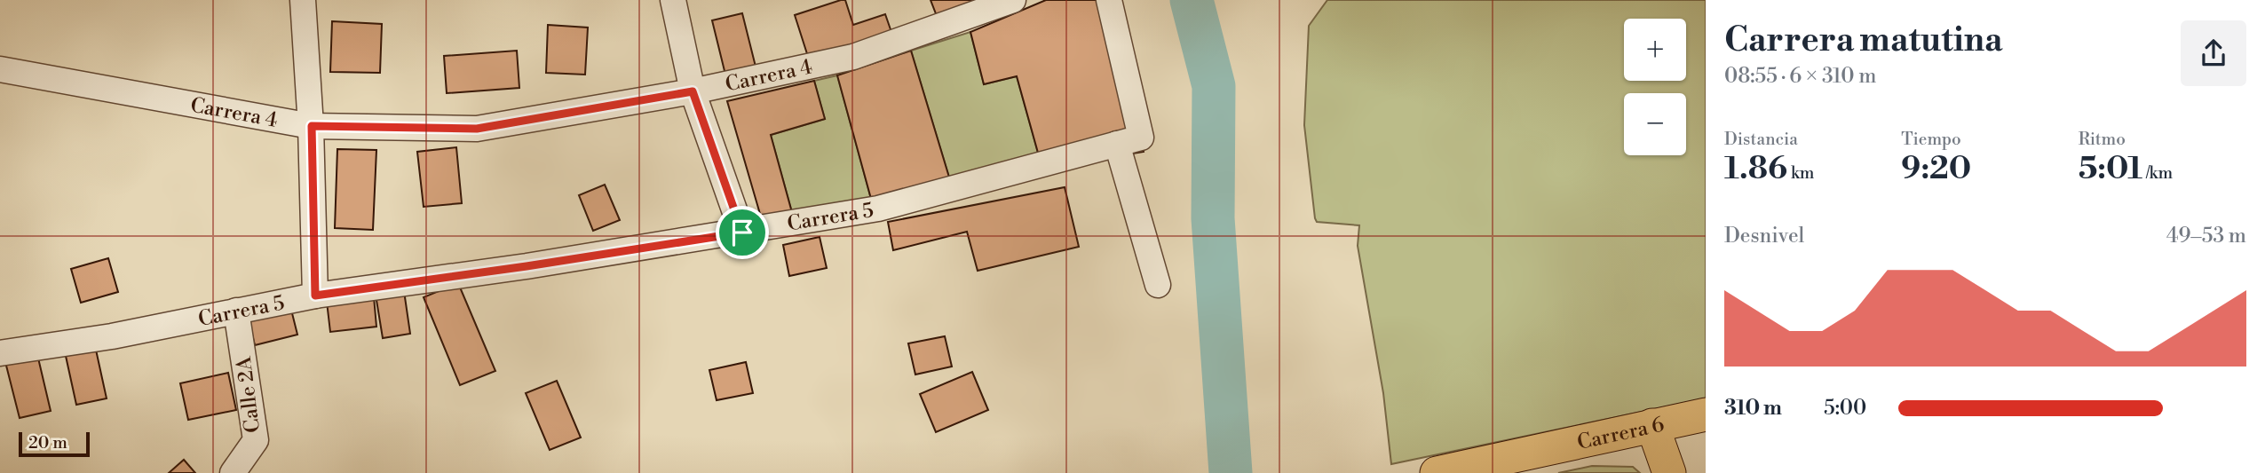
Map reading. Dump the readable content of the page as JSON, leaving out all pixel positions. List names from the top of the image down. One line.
{"streets":{"main road":["Carrera 6"],"street":["Carrera 4","Carrera 5","Calle 2A"]},"crossings":[["Carrera 5","Calle 2A"]],"scale_bar":"20 m","page":{"heading":["Carrera matutina","08:55 · 6 × 310 m"],"map_buttons":["+","−"],"stats":[["Distancia","1.86 km"],["Tiempo","9:20"],["Ritmo","5:01 /km"]],"chart":["Desnivel","49–53 m"],"list":[{"name":"310 m","note":"5:00"}],"scale":"20 m"}}
